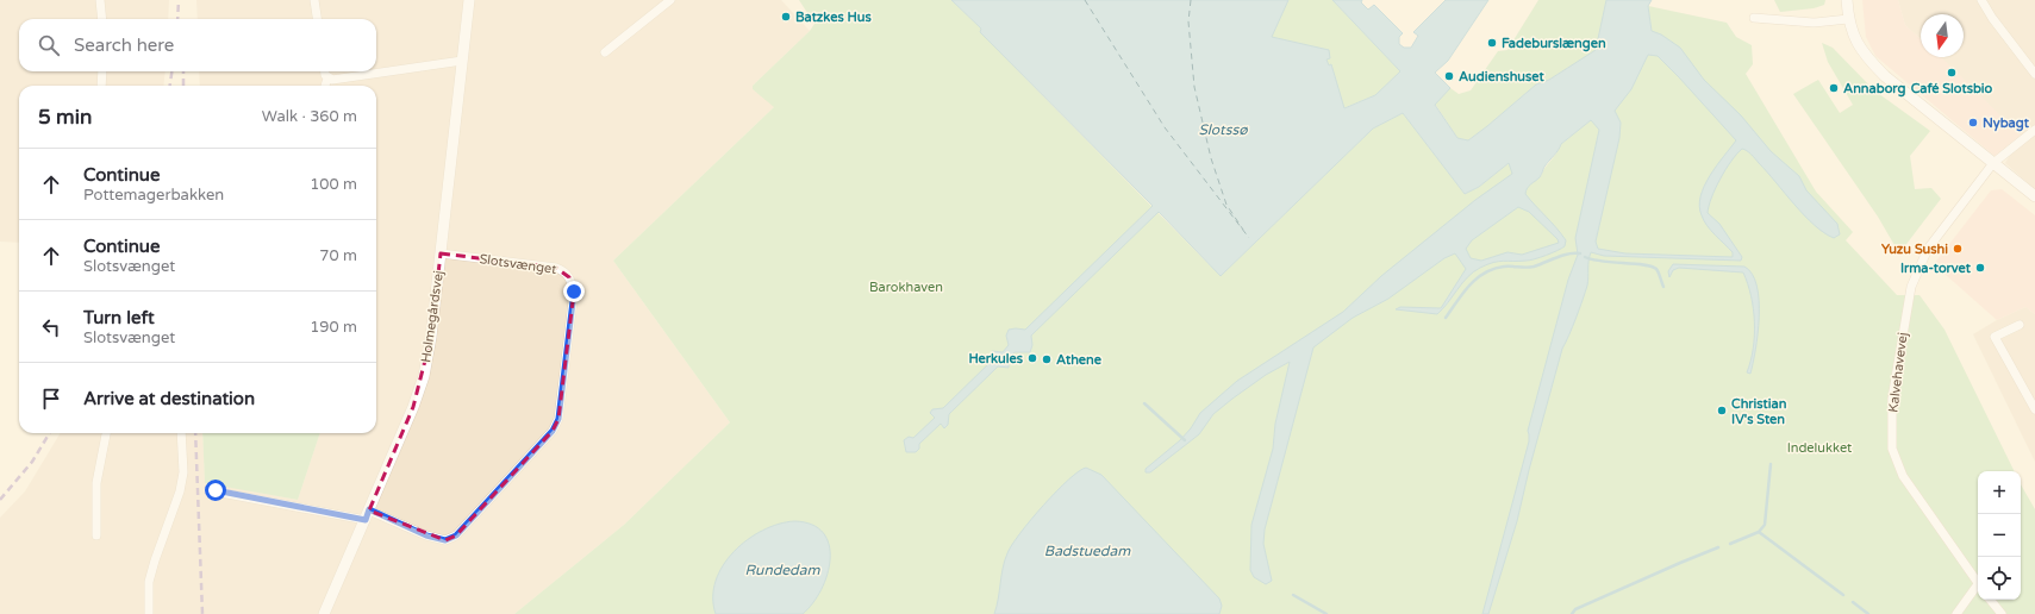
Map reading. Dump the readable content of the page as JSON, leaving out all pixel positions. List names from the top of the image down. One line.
{"streets":{"street":["Slotsvænget","Holmegårdsvej","Kalvehavevej"]},"crossings":[["Slotsvænget","Holmegårdsvej"]],"water":["Slotssø","Badstuedam","Rundedam"],"parks":["Barokhaven","Indelukket"],"places":["Batzkes Hus","Fadeburslængen","Café Slotsbio","Audienshuset","Annaborg","Nybagt","Yuzu Sushi","Irma-torvet","Herkules","Athene","Christian IV's Sten"],"north":"bottom","page":{"search":"Search here","heading":["5 min","Walk · 360 m"],"list":[["Continue","Pottemagerbakken","100 m"],["Continue","Slotsvænget","70 m"],["Turn left","Slotsvænget","190 m"],"Arrive at destination"],"map_buttons":["+","−"]}}
